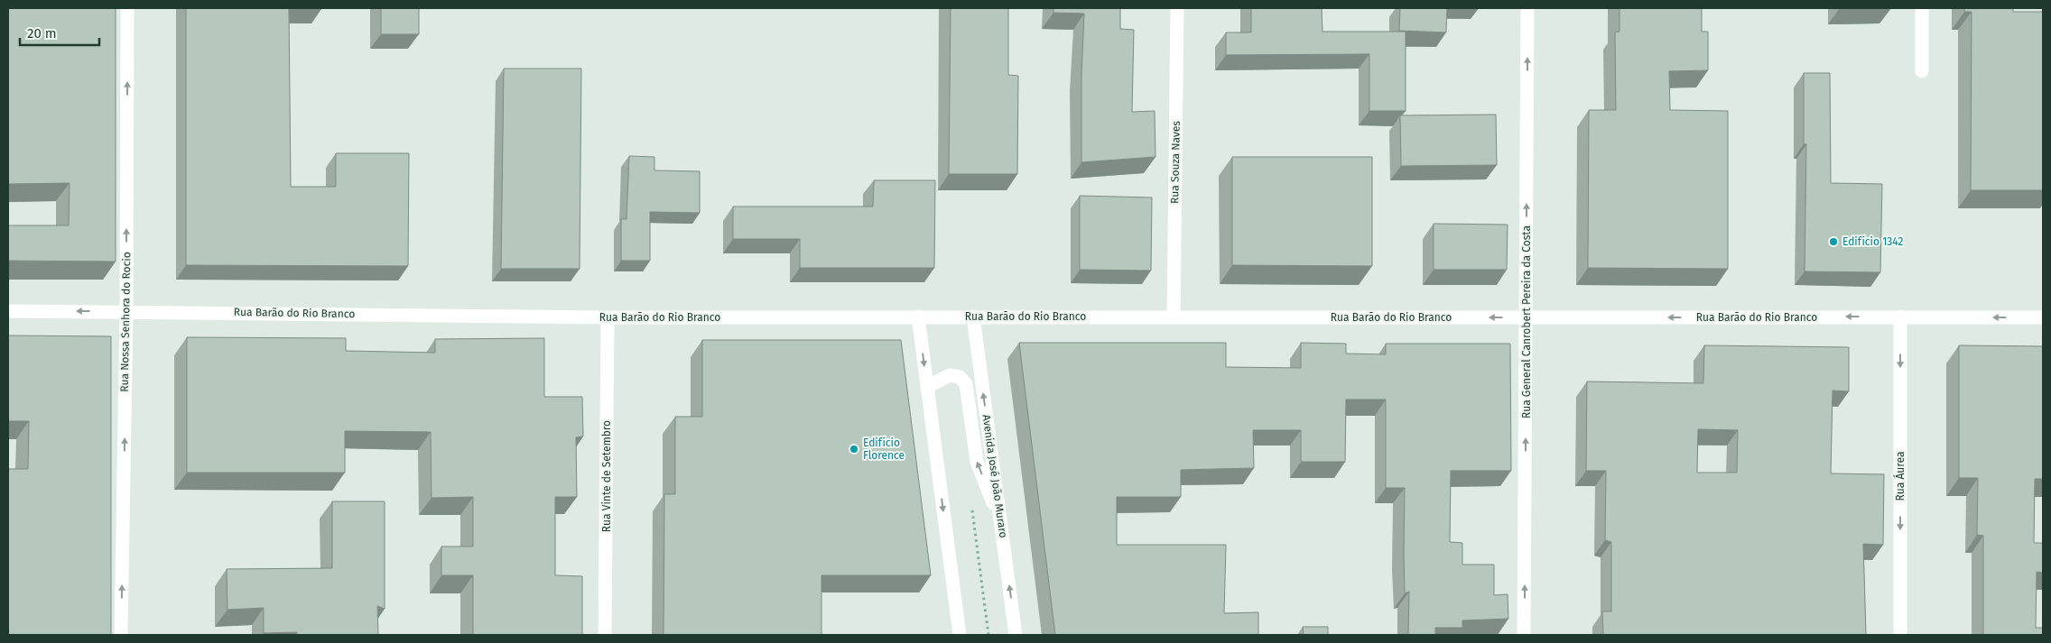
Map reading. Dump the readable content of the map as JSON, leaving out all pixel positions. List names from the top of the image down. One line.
{"streets":{"street":["Rua Souza Naves","Rua Barão do Rio Branco","Rua Nossa Senhora do Rocio","Rua General Canrobert Pereira da Costa","Rua Vinte de Setembro","Avenida José João Muraro","Rua Áurea"]},"crossings":[["Rua Souza Naves","Rua Barão do Rio Branco"],["Rua Barão do Rio Branco","Rua Nossa Senhora do Rocio"],["Rua Barão do Rio Branco","Rua General Canrobert Pereira da Costa"],["Rua Barão do Rio Branco","Rua Vinte de Setembro"],["Rua Barão do Rio Branco","Avenida José João Muraro"],["Rua Barão do Rio Branco","Rua Áurea"]],"one_way":["Rua Barão do Rio Branco","Rua Nossa Senhora do Rocio","Rua General Canrobert Pereira da Costa","Rua Áurea"],"places":["Edifício 1342","Edifício Florence"],"scale_bar":"20 m"}
